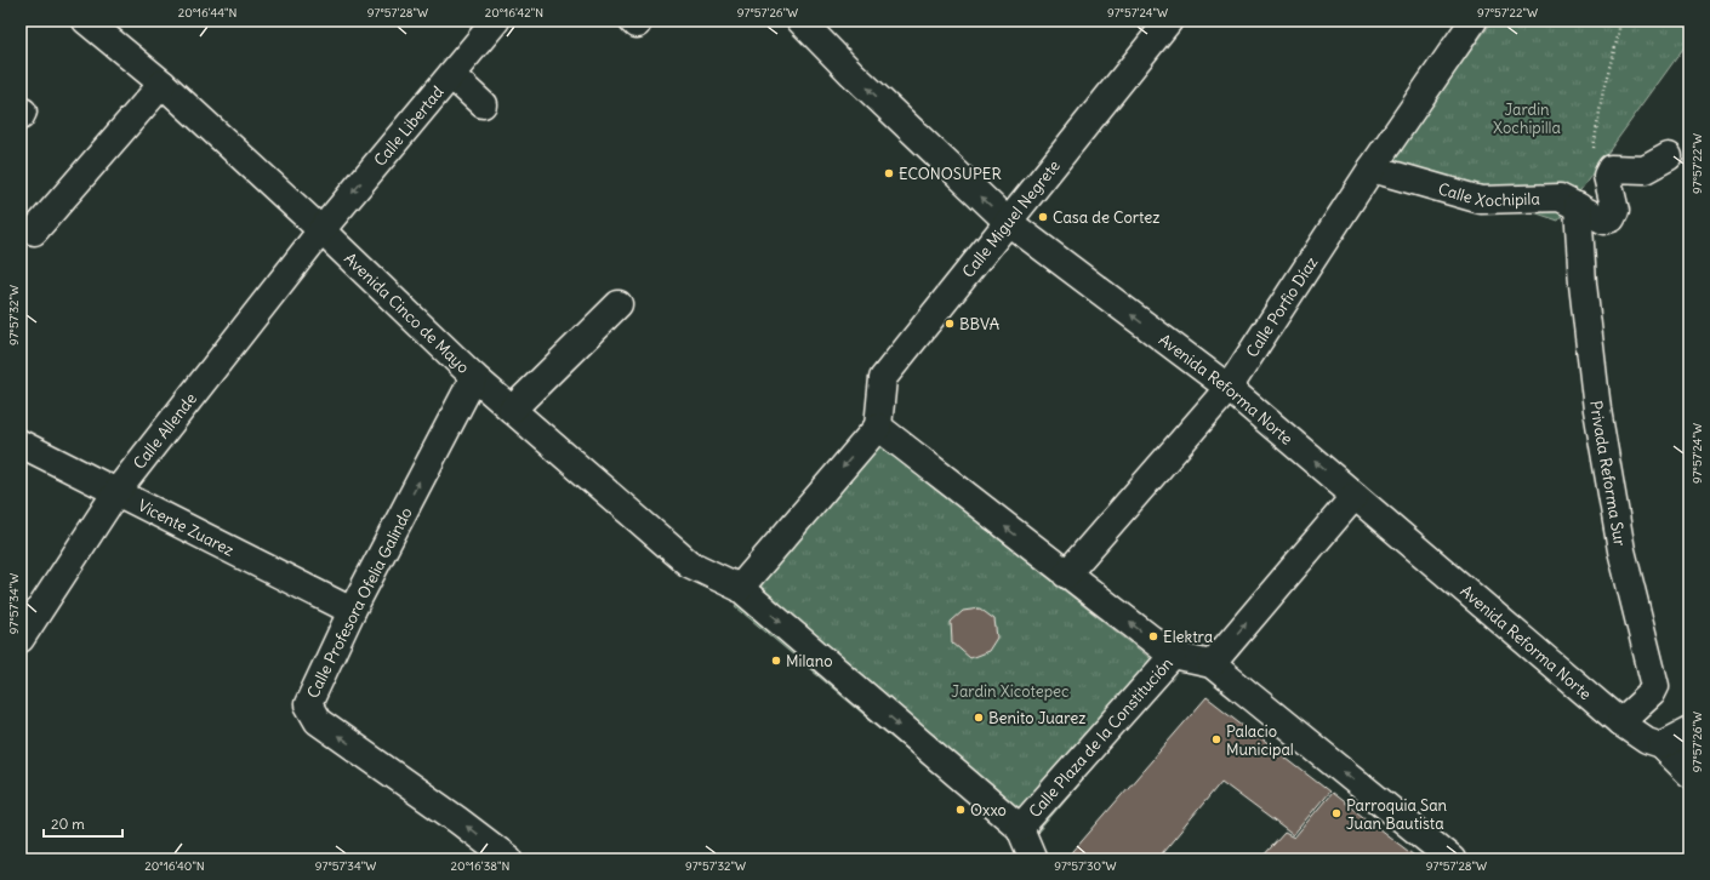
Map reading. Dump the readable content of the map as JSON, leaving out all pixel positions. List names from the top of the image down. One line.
{"streets":{"street":["Calle Libertad","Calle Xochipila","Calle Miguel Negrete","Calle Porfio Díaz","Avenida Cinco de Mayo","Avenida Reforma Norte","Calle Allende","Privada Reforma Sur","Vicente Zuarez","Calle Profesora Ofelia Galindo","Calle Plaza de la Constitución"]},"crossings":[["Calle Libertad","Avenida Cinco de Mayo"],["Calle Libertad","Calle Allende"],["Calle Xochipila","Calle Porfio Díaz"],["Calle Xochipila","Privada Reforma Sur"],["Calle Miguel Negrete","Avenida Reforma Norte"],["Calle Miguel Negrete","Calle Plaza de la Constitución"],["Calle Porfio Díaz","Avenida Reforma Norte"],["Calle Porfio Díaz","Calle Plaza de la Constitución"],["Avenida Cinco de Mayo","Calle Allende"],["Avenida Cinco de Mayo","Calle Profesora Ofelia Galindo"],["Avenida Cinco de Mayo","Calle Plaza de la Constitución"],["Avenida Reforma Norte","Privada Reforma Sur"],["Calle Allende","Vicente Zuarez"],["Vicente Zuarez","Calle Profesora Ofelia Galindo"]],"one_way":["Calle Libertad","Avenida Reforma Norte"],"parks":["Jardin Xochipilla","Jardin Xicotepec"],"places":["ECONOSUPER","Casa de Cortez","BBVA","Elektra","Milano","Benito Juarez","Palacio Municipal","Oxxo","Parroquia San Juan Bautista"],"scale_bar":"20 m","coordinates":["20°16'44\"N","97°57'28\"W","20°16'42\"N","97°57'26\"W","97°57'24\"W","97°57'22\"W","97°57'32\"W","97°57'34\"W","20°16'40\"N","20°16'38\"N","97°57'30\"W"]}
